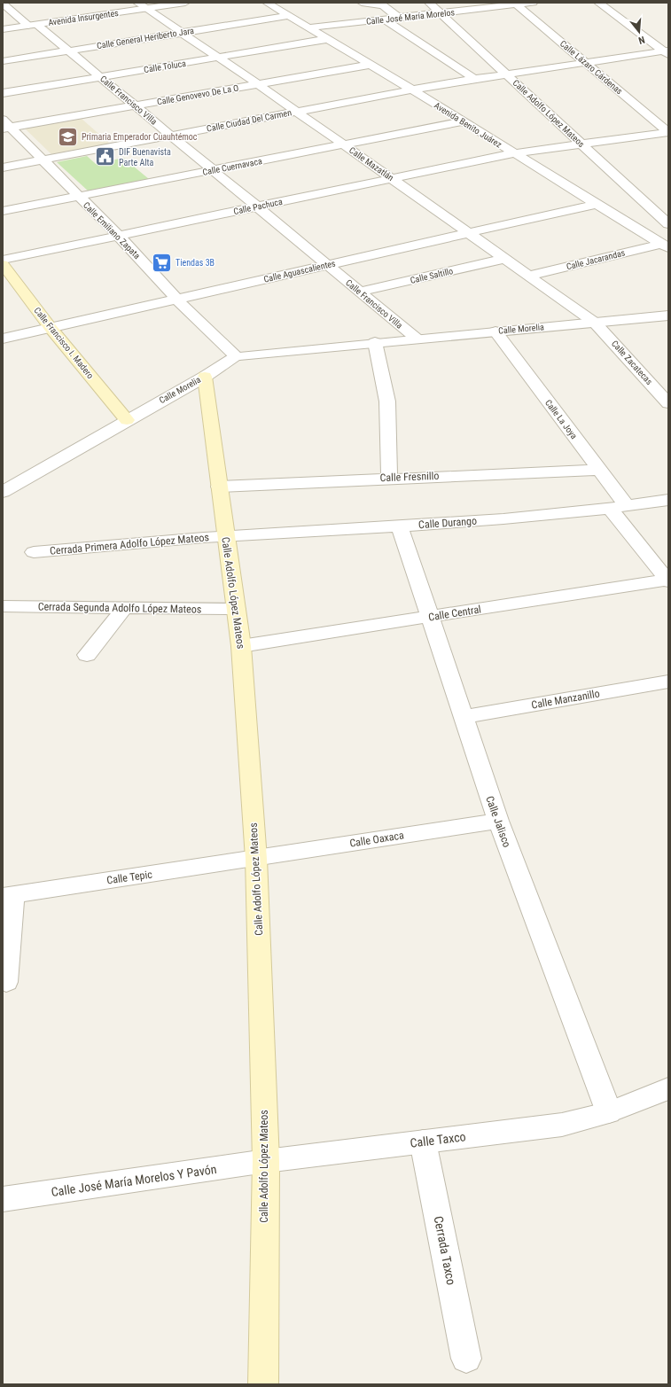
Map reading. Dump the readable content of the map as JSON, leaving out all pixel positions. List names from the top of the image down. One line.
{"streets":{"main road":["Calle Adolfo López Mateos","Calle Francisco I. Madero"],"street":["Calle José María Morelos","Avenida Insurgentes","Calle General Heriberto Jara","Calle Toluca","Calle Lázaro Cárdenas","Calle Genovevo De La O","Calle Francisco Villa","Calle Ciudad Del Carmen","Avenida Benito Juárez","Calle Mazatlán","Calle Cuernavaca","Calle Pachuca","Calle Emiliano Zapata","Calle Jacarandas","Calle Aguascalientes","Calle Saltillo","Calle Morelia","Calle Zacatecas","Calle La Joya","Calle Fresnillo","Calle Durango","Cerrada Primera Adolfo López Mateos","Cerrada Segunda Adolfo López Mateos","Calle Central","Calle Manzanillo","Calle Jalisco","Calle Oaxaca","Calle Tepic","Calle Taxco","Calle José María Morelos Y Pavón","Cerrada Taxco"]},"crossings":[["Calle José María Morelos","Calle Lázaro Cárdenas"],["Calle José María Morelos","Calle Adolfo López Mateos"],["Calle José María Morelos","Avenida Benito Juárez"],["Avenida Insurgentes","Calle Francisco Villa"],["Avenida Insurgentes","Calle Mazatlán"],["Calle General Heriberto Jara","Calle Francisco Villa"],["Calle General Heriberto Jara","Avenida Benito Juárez"],["Calle General Heriberto Jara","Calle Mazatlán"],["Calle Toluca","Calle Francisco Villa"],["Calle Toluca","Avenida Benito Juárez"],["Calle Toluca","Calle Mazatlán"],["Calle Lázaro Cárdenas","Calle Ciudad Del Carmen"],["Calle Lázaro Cárdenas","Calle Pachuca"],["Calle Genovevo De La O","Calle Francisco Villa"],["Calle Genovevo De La O","Avenida Benito Juárez"],["Calle Genovevo De La O","Calle Mazatlán"],["Calle Genovevo De La O","Calle Emiliano Zapata"],["Calle Francisco Villa","Calle Ciudad Del Carmen"],["Calle Francisco Villa","Calle Cuernavaca"],["Calle Francisco Villa","Calle Pachuca"],["Calle Francisco Villa","Calle Aguascalientes"],["Calle Francisco Villa","Calle Saltillo"],["Calle Francisco Villa","Calle Morelia"],["Calle Adolfo López Mateos","Calle Ciudad Del Carmen"],["Calle Adolfo López Mateos","Calle Pachuca"],["Calle Adolfo López Mateos","Calle Morelia"],["Calle Adolfo López Mateos","Calle Fresnillo"],["Calle Adolfo López Mateos","Calle Durango"],["Calle Adolfo López Mateos","Cerrada Primera Adolfo López Mateos"],["Calle Adolfo López Mateos","Cerrada Segunda Adolfo López Mateos"],["Calle Adolfo López Mateos","Calle Central"],["Calle Adolfo López Mateos","Calle Oaxaca"],["Calle Adolfo López Mateos","Calle Tepic"],["Calle Adolfo López Mateos","Calle Taxco"],["Calle Adolfo López Mateos","Calle José María Morelos Y Pavón"],["Calle Ciudad Del Carmen","Avenida Benito Juárez"],["Calle Ciudad Del Carmen","Calle Mazatlán"],["Calle Ciudad Del Carmen","Calle Emiliano Zapata"],["Avenida Benito Juárez","Calle Cuernavaca"],["Avenida Benito Juárez","Calle Pachuca"],["Avenida Benito Juárez","Calle Jacarandas"],["Avenida Benito Juárez","Calle Aguascalientes"],["Calle Mazatlán","Calle Cuernavaca"],["Calle Mazatlán","Calle Pachuca"],["Calle Mazatlán","Calle Jacarandas"],["Calle Mazatlán","Calle Aguascalientes"],["Calle Mazatlán","Calle Saltillo"],["Calle Mazatlán","Calle Morelia"],["Calle Mazatlán","Calle Zacatecas"],["Calle Cuernavaca","Calle Emiliano Zapata"],["Calle Pachuca","Calle Emiliano Zapata"],["Calle Emiliano Zapata","Calle Aguascalientes"],["Calle Emiliano Zapata","Calle Morelia"],["Calle Aguascalientes","Calle Francisco I. Madero"],["Calle Morelia","Calle Francisco I. Madero"],["Calle Morelia","Calle Zacatecas"],["Calle Morelia","Calle La Joya"],["Calle La Joya","Calle Fresnillo"],["Calle La Joya","Calle Durango"],["Calle La Joya","Calle Central"],["Calle Durango","Cerrada Primera Adolfo López Mateos"],["Calle Durango","Calle Jalisco"],["Calle Central","Calle Jalisco"],["Calle Manzanillo","Calle Jalisco"],["Calle Jalisco","Calle Oaxaca"],["Calle Jalisco","Calle Taxco"],["Calle Oaxaca","Calle Tepic"],["Calle Taxco","Calle José María Morelos Y Pavón"],["Calle Taxco","Cerrada Taxco"]],"places":{"school or university":["Primaria Emperador Cuauhtémoc"],"public building":["DIF Buenavista Parte Alta"],"supermarket":["Tiendas 3B"]},"north":"bottom"}
